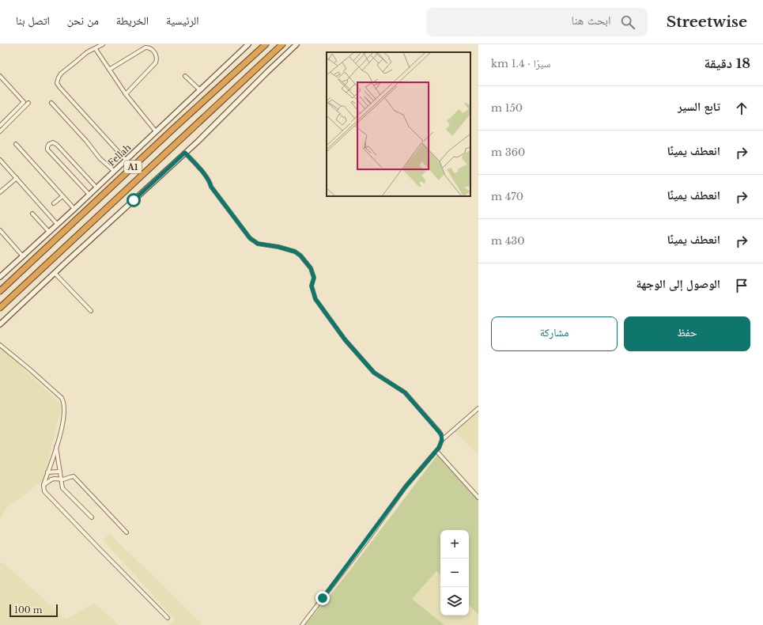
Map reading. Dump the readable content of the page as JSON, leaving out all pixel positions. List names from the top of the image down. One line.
{"streets":{"highway":["A1"],"street":["Fellah"]},"scale_bar":"100 m","page":{"header":"Streetwise","search":"ابحث هنا","nav":["الرئيسية","الخريطة","من نحن","اتصل بنا"],"heading":["18 دقيقة","سيرًا · 1.4 km"],"list":[["تابع السير","150 m"],["انعطف يمينًا","360 m"],["انعطف يمينًا","470 m"],["انعطف يمينًا","430 m"],"الوصول إلى الوجهة"],"buttons":["حفظ","مشاركة"],"map_buttons":["+","−"],"scale":"100 m"}}
